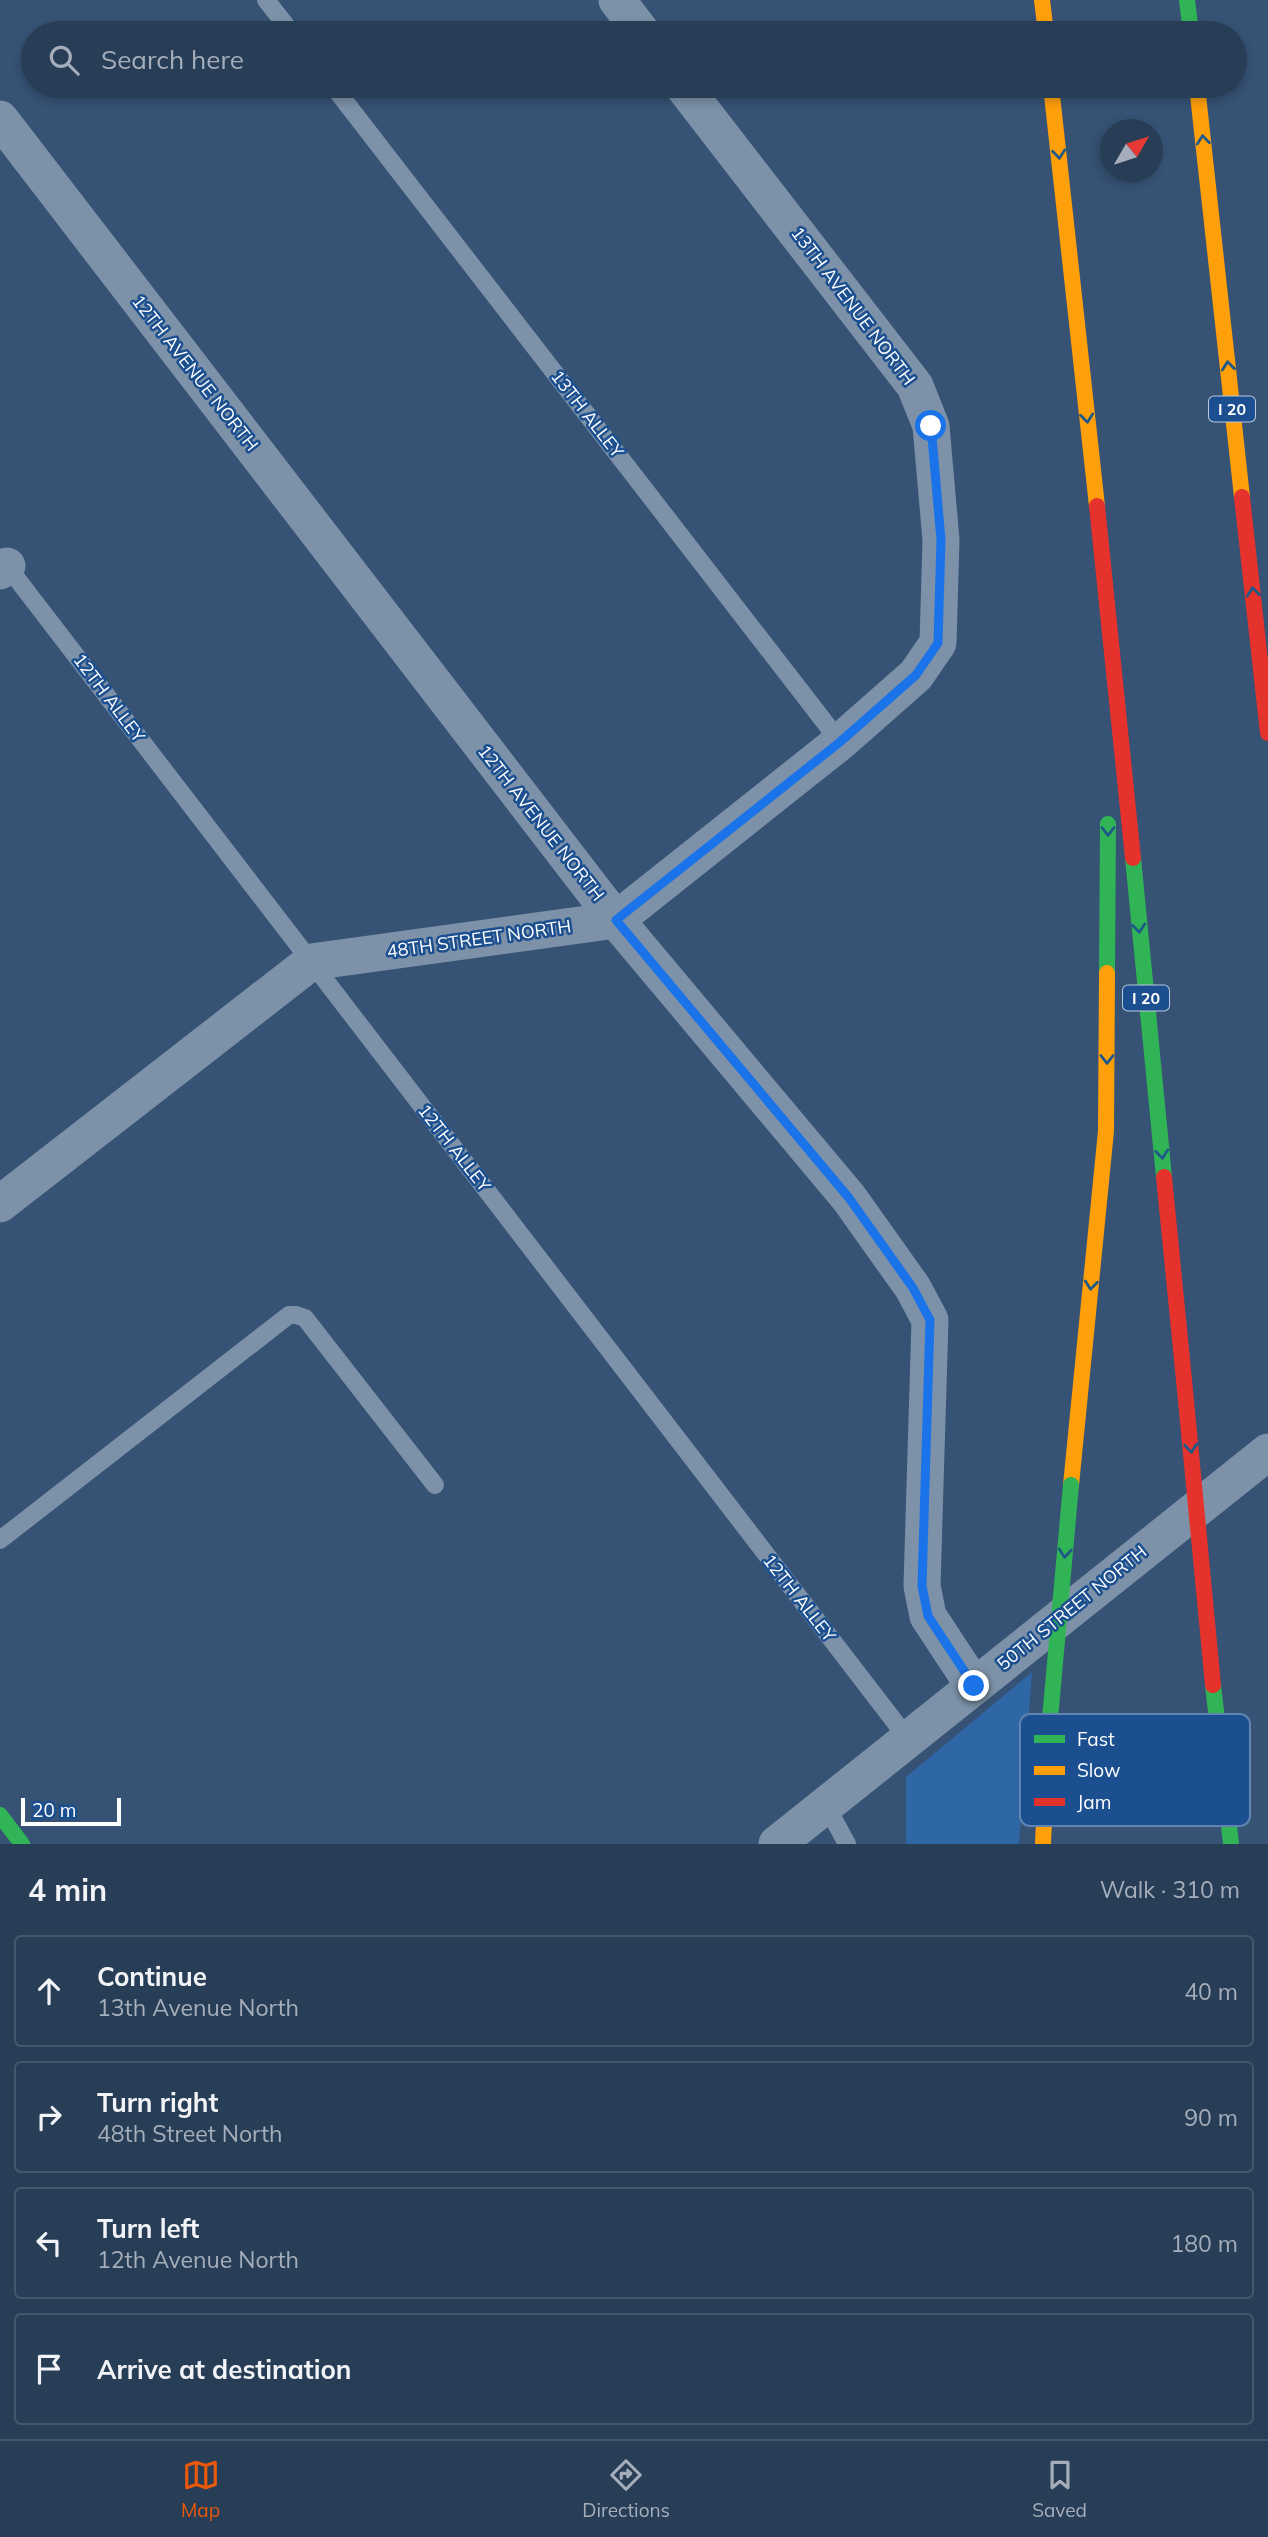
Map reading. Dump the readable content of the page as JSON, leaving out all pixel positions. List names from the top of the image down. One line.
{"streets":{"main road":["I 20"],"street":["13TH AVENUE NORTH","12TH AVENUE NORTH","48TH STREET NORTH","50TH STREET NORTH"],"lane":["13TH ALLEY","12TH ALLEY"]},"crossings":[["13TH AVENUE NORTH","13TH ALLEY"],["12TH AVENUE NORTH","48TH STREET NORTH"],["12TH AVENUE NORTH","50TH STREET NORTH"],["12TH ALLEY","48TH STREET NORTH"],["12TH ALLEY","50TH STREET NORTH"]],"legend":["Fast","Slow","Jam"],"scale_bar":"20 m","north":"top right","page":{"search":"Search here","scale":"20 m","heading":["4 min","Walk · 310 m"],"list":[["Continue","13th Avenue North","40 m"],["Turn right","48th Street North","90 m"],["Turn left","12th Avenue North","180 m"],"Arrive at destination"],"nav":["Map","Directions","Saved"]}}
